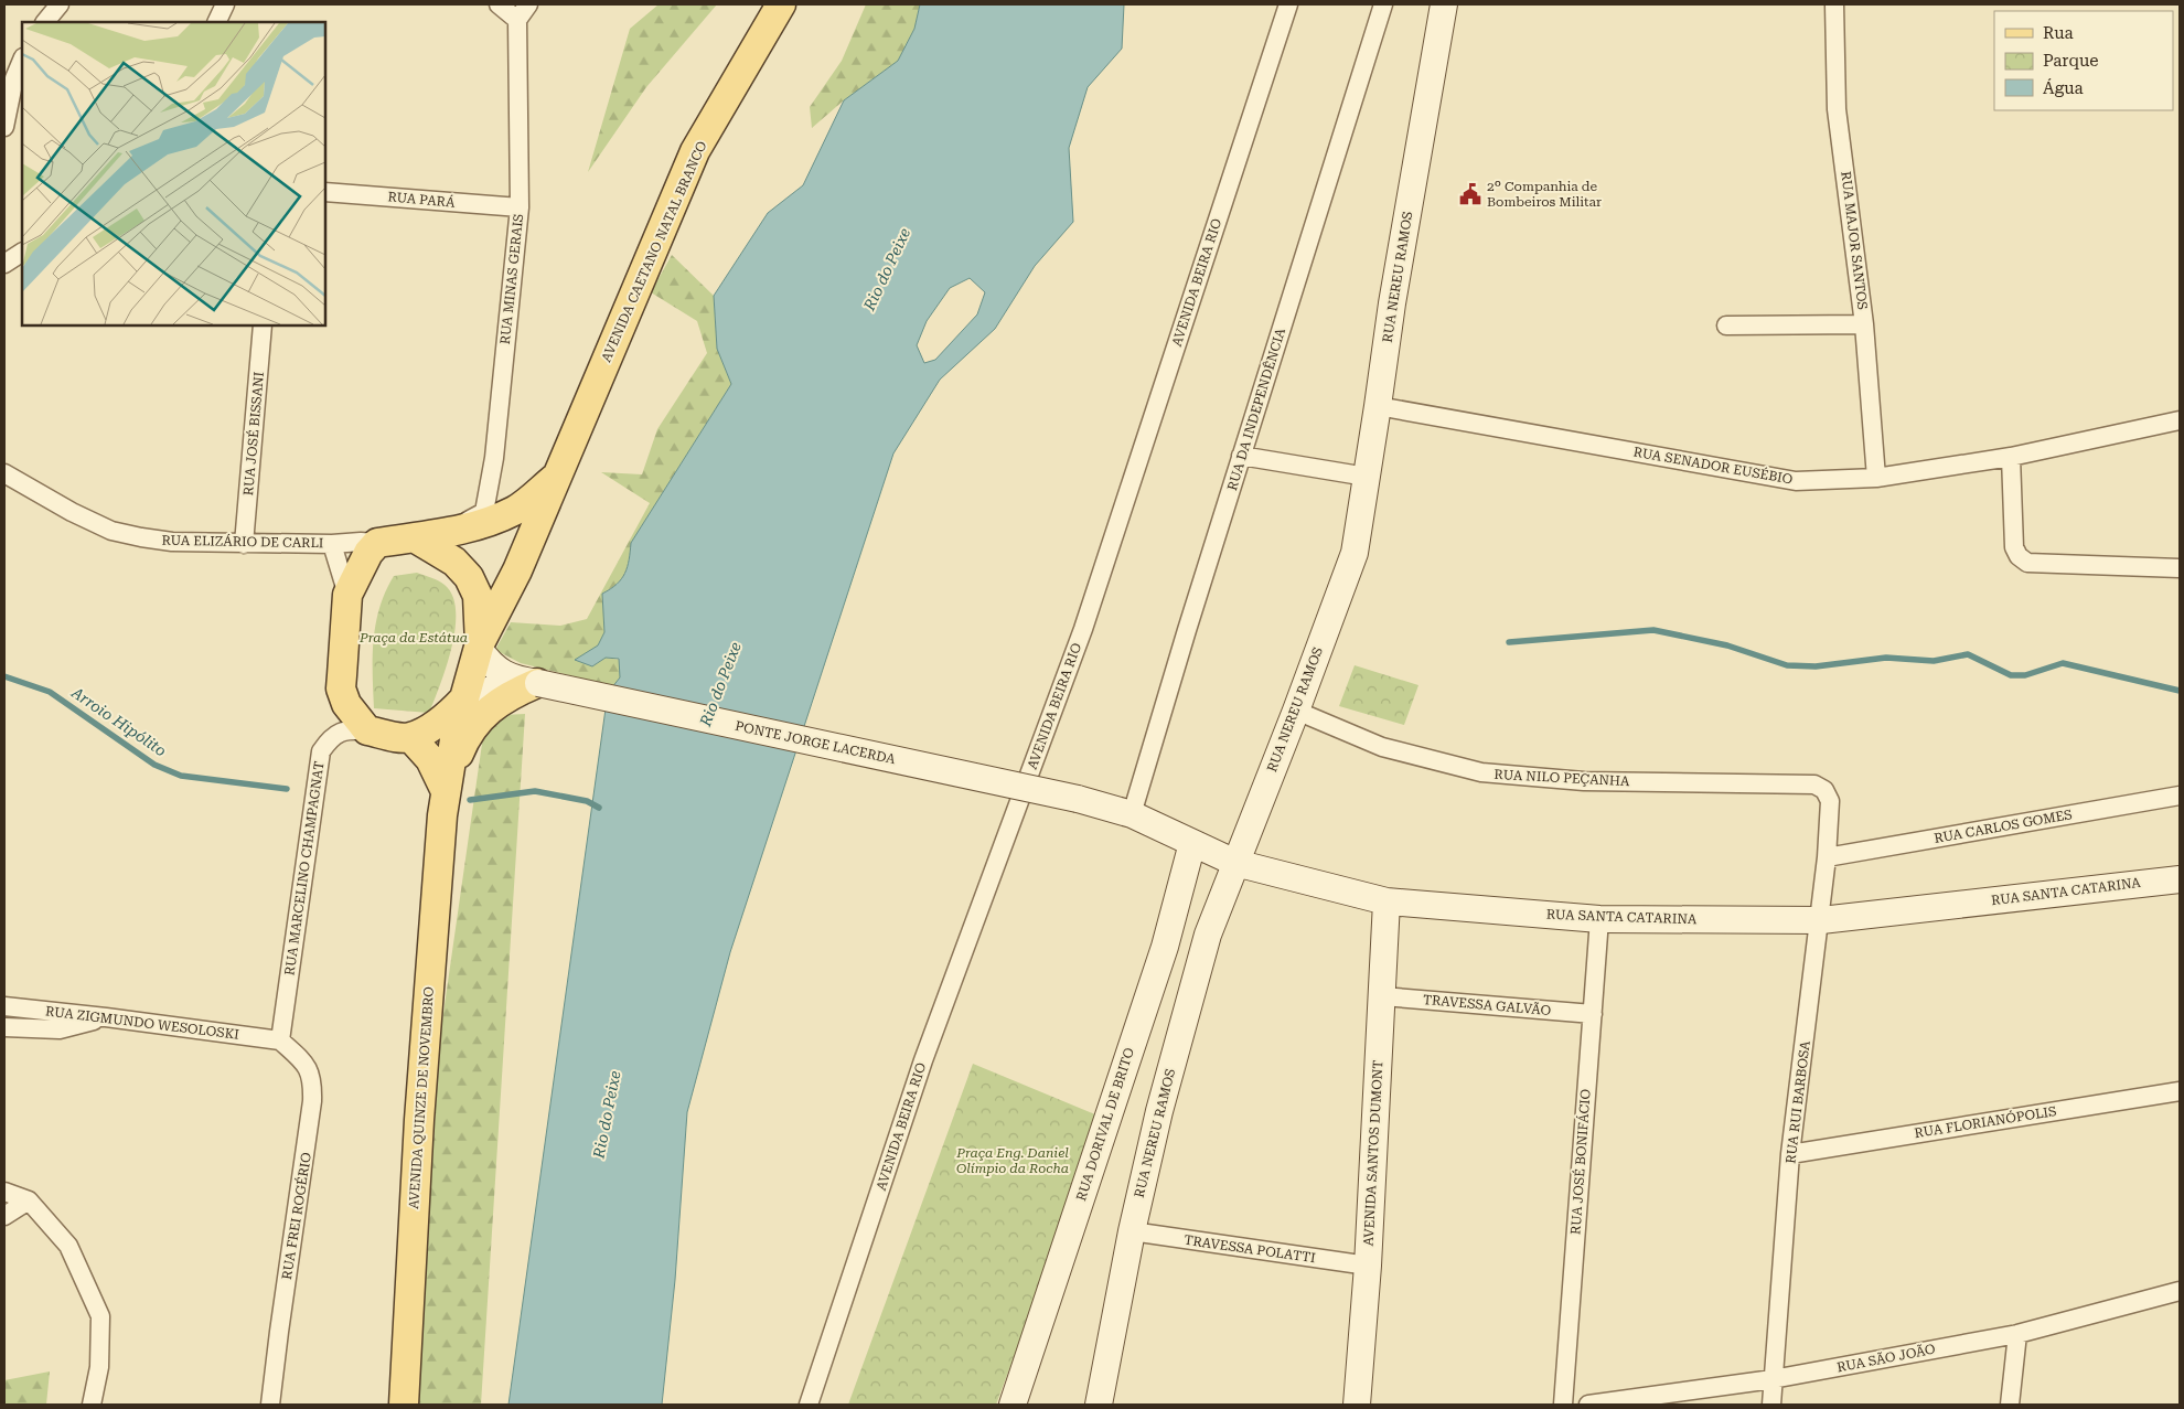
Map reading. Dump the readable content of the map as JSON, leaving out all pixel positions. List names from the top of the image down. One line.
{"streets":{"main road":["AVENIDA CAETANO NATAL BRANCO","AVENIDA QUINZE DE NOVEMBRO"],"street":["RUA PARÁ","RUA MAJOR SANTOS","RUA NEREU RAMOS","RUA MINAS GERAIS","AVENIDA BEIRA RIO","RUA DA INDEPENDÊNCIA","RUA JOSÉ BISSANI","RUA SENADOR EUSÉBIO","RUA ELIZÁRIO DE CARLI","PONTE JORGE LACERDA","RUA NILO PEÇANHA","RUA CARLOS GOMES","RUA MARCELINO CHAMPAGNAT","RUA SANTA CATARINA","TRAVESSA GALVÃO","RUA ZIGMUNDO WESOLOSKI","RUA RUI BARBOSA","RUA FLORIANÓPOLIS","RUA DORIVAL DE BRITO","AVENIDA SANTOS DUMONT","RUA JOSÉ BONIFÁCIO","RUA FREI ROGÉRIO","TRAVESSA POLATTI","RUA SÃO JOÃO"]},"crossings":[["RUA PARÁ","RUA MINAS GERAIS"],["RUA MAJOR SANTOS","RUA SENADOR EUSÉBIO"],["AVENIDA CAETANO NATAL BRANCO","RUA MINAS GERAIS"],["AVENIDA CAETANO NATAL BRANCO","RUA ELIZÁRIO DE CARLI"],["AVENIDA CAETANO NATAL BRANCO","PONTE JORGE LACERDA"],["AVENIDA CAETANO NATAL BRANCO","RUA MARCELINO CHAMPAGNAT"],["AVENIDA CAETANO NATAL BRANCO","AVENIDA QUINZE DE NOVEMBRO"],["RUA NEREU RAMOS","RUA SENADOR EUSÉBIO"],["RUA NEREU RAMOS","RUA NILO PEÇANHA"],["RUA NEREU RAMOS","RUA SANTA CATARINA"],["RUA NEREU RAMOS","TRAVESSA POLATTI"],["RUA DA INDEPENDÊNCIA","RUA SANTA CATARINA"],["RUA JOSÉ BISSANI","RUA ELIZÁRIO DE CARLI"],["RUA ELIZÁRIO DE CARLI","PONTE JORGE LACERDA"],["RUA ELIZÁRIO DE CARLI","RUA MARCELINO CHAMPAGNAT"],["RUA ELIZÁRIO DE CARLI","AVENIDA QUINZE DE NOVEMBRO"],["PONTE JORGE LACERDA","RUA MARCELINO CHAMPAGNAT"],["PONTE JORGE LACERDA","RUA SANTA CATARINA"],["PONTE JORGE LACERDA","AVENIDA QUINZE DE NOVEMBRO"],["RUA NILO PEÇANHA","RUA RUI BARBOSA"],["RUA CARLOS GOMES","RUA RUI BARBOSA"],["RUA MARCELINO CHAMPAGNAT","RUA ZIGMUNDO WESOLOSKI"],["RUA MARCELINO CHAMPAGNAT","AVENIDA QUINZE DE NOVEMBRO"],["RUA MARCELINO CHAMPAGNAT","RUA FREI ROGÉRIO"],["RUA SANTA CATARINA","RUA RUI BARBOSA"],["RUA SANTA CATARINA","RUA DORIVAL DE BRITO"],["RUA SANTA CATARINA","AVENIDA SANTOS DUMONT"],["RUA SANTA CATARINA","RUA JOSÉ BONIFÁCIO"],["TRAVESSA GALVÃO","AVENIDA SANTOS DUMONT"],["TRAVESSA GALVÃO","RUA JOSÉ BONIFÁCIO"],["RUA ZIGMUNDO WESOLOSKI","RUA FREI ROGÉRIO"],["RUA RUI BARBOSA","RUA FLORIANÓPOLIS"],["RUA RUI BARBOSA","RUA SÃO JOÃO"],["AVENIDA SANTOS DUMONT","TRAVESSA POLATTI"]],"water":["Rio do Peixe","Arroio Hipólito"],"parks":["Praça da Estátua","Praça Eng. Daniel Olímpio da Rocha"],"places":{"public building":["2º Companhia de Bombeiros Militar"]},"legend":["Rua","Parque","Água"]}
